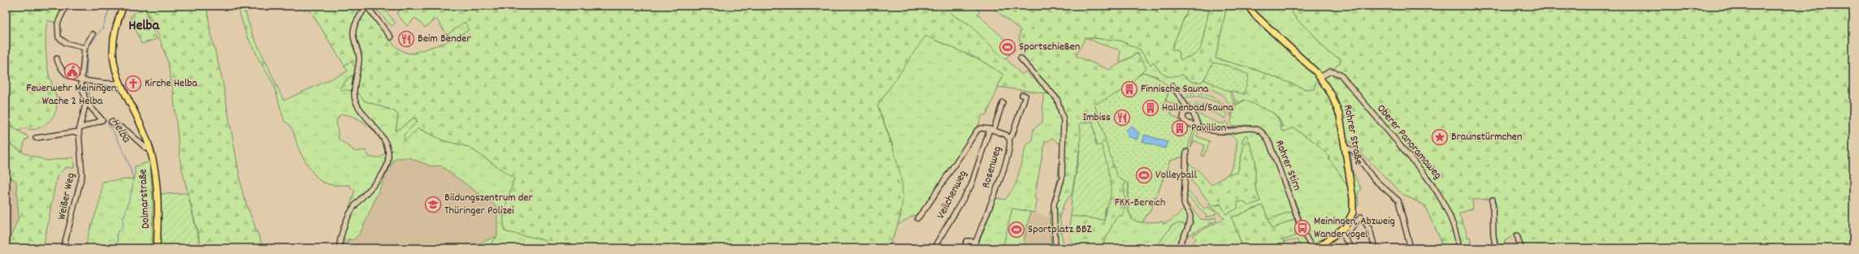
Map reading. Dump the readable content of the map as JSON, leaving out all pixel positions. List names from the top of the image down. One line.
{"streets":{"main road":["Rohrer Straße","Dolmarstraße"],"street":["Oberer Panoramaweg","Rohrer Stirn","Rosenweg","Veilchenweg","Weißer Weg"]},"crossings":[["Rohrer Straße","Oberer Panoramaweg"]],"districts":["Helba"],"water":["Helba"],"parks":["FKK-Bereich"],"places":{"restaurant":["Beim Bender","Imbiss"],"sports":["Sportschießen","Volleyball","Sportplatz BBZ"],"public building":["Feuerwehr Meiningen, Wache 2 Helba"],"church":["Kirche Helba"],"building":["Finnische Sauna","Hallenbad/Sauna","Pavillion"],"place":["Braunstürmchen"],"school or university":["Bildungszentrum der Thüringer Polizei"],"bus stop":["Meiningen, Abzweig Wandervogel"]}}
